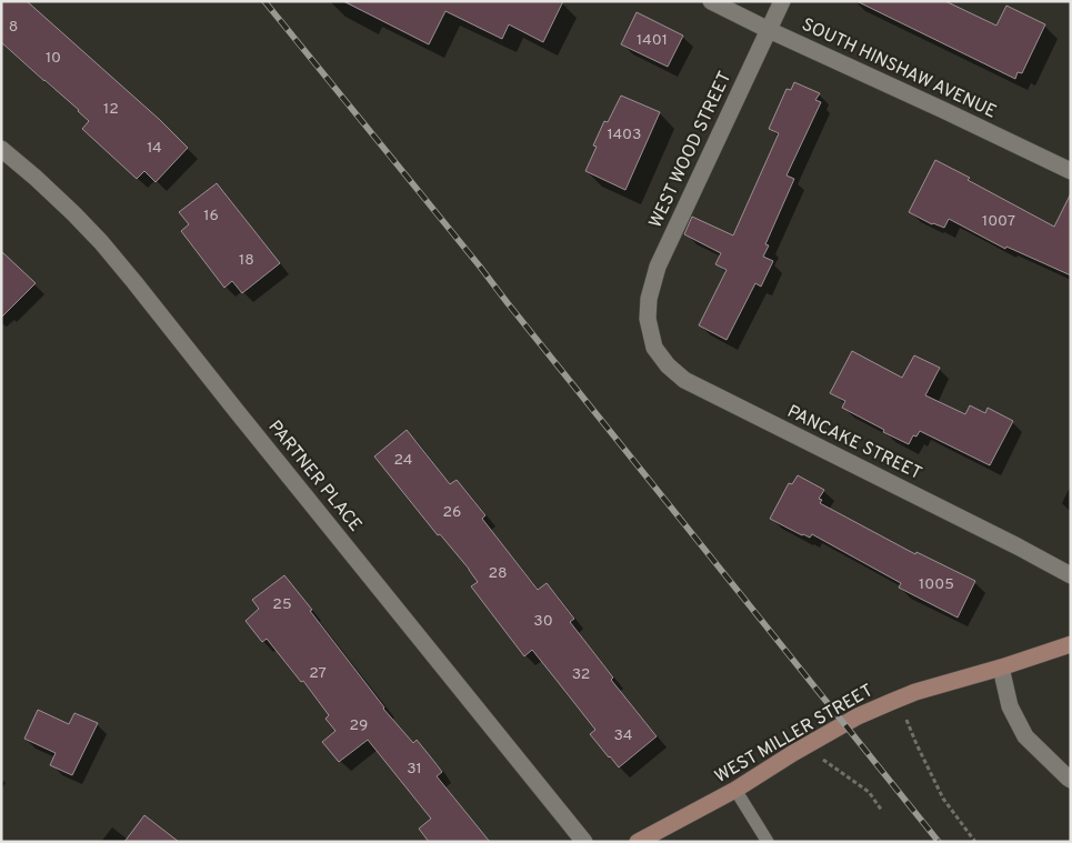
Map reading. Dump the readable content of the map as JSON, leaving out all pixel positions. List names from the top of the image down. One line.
{"streets":{"street":["SOUTH HINSHAW AVENUE","WEST WOOD STREET","PANCAKE STREET","PARTNER PLACE","WEST MILLER STREET"]},"crossings":[["SOUTH HINSHAW AVENUE","WEST WOOD STREET"],["WEST WOOD STREET","PANCAKE STREET"]],"house_numbers":["8","1401","10","12","1403","14","16","1007","18","24","26","28","1005","25","30","27","32","29","34","31"]}
